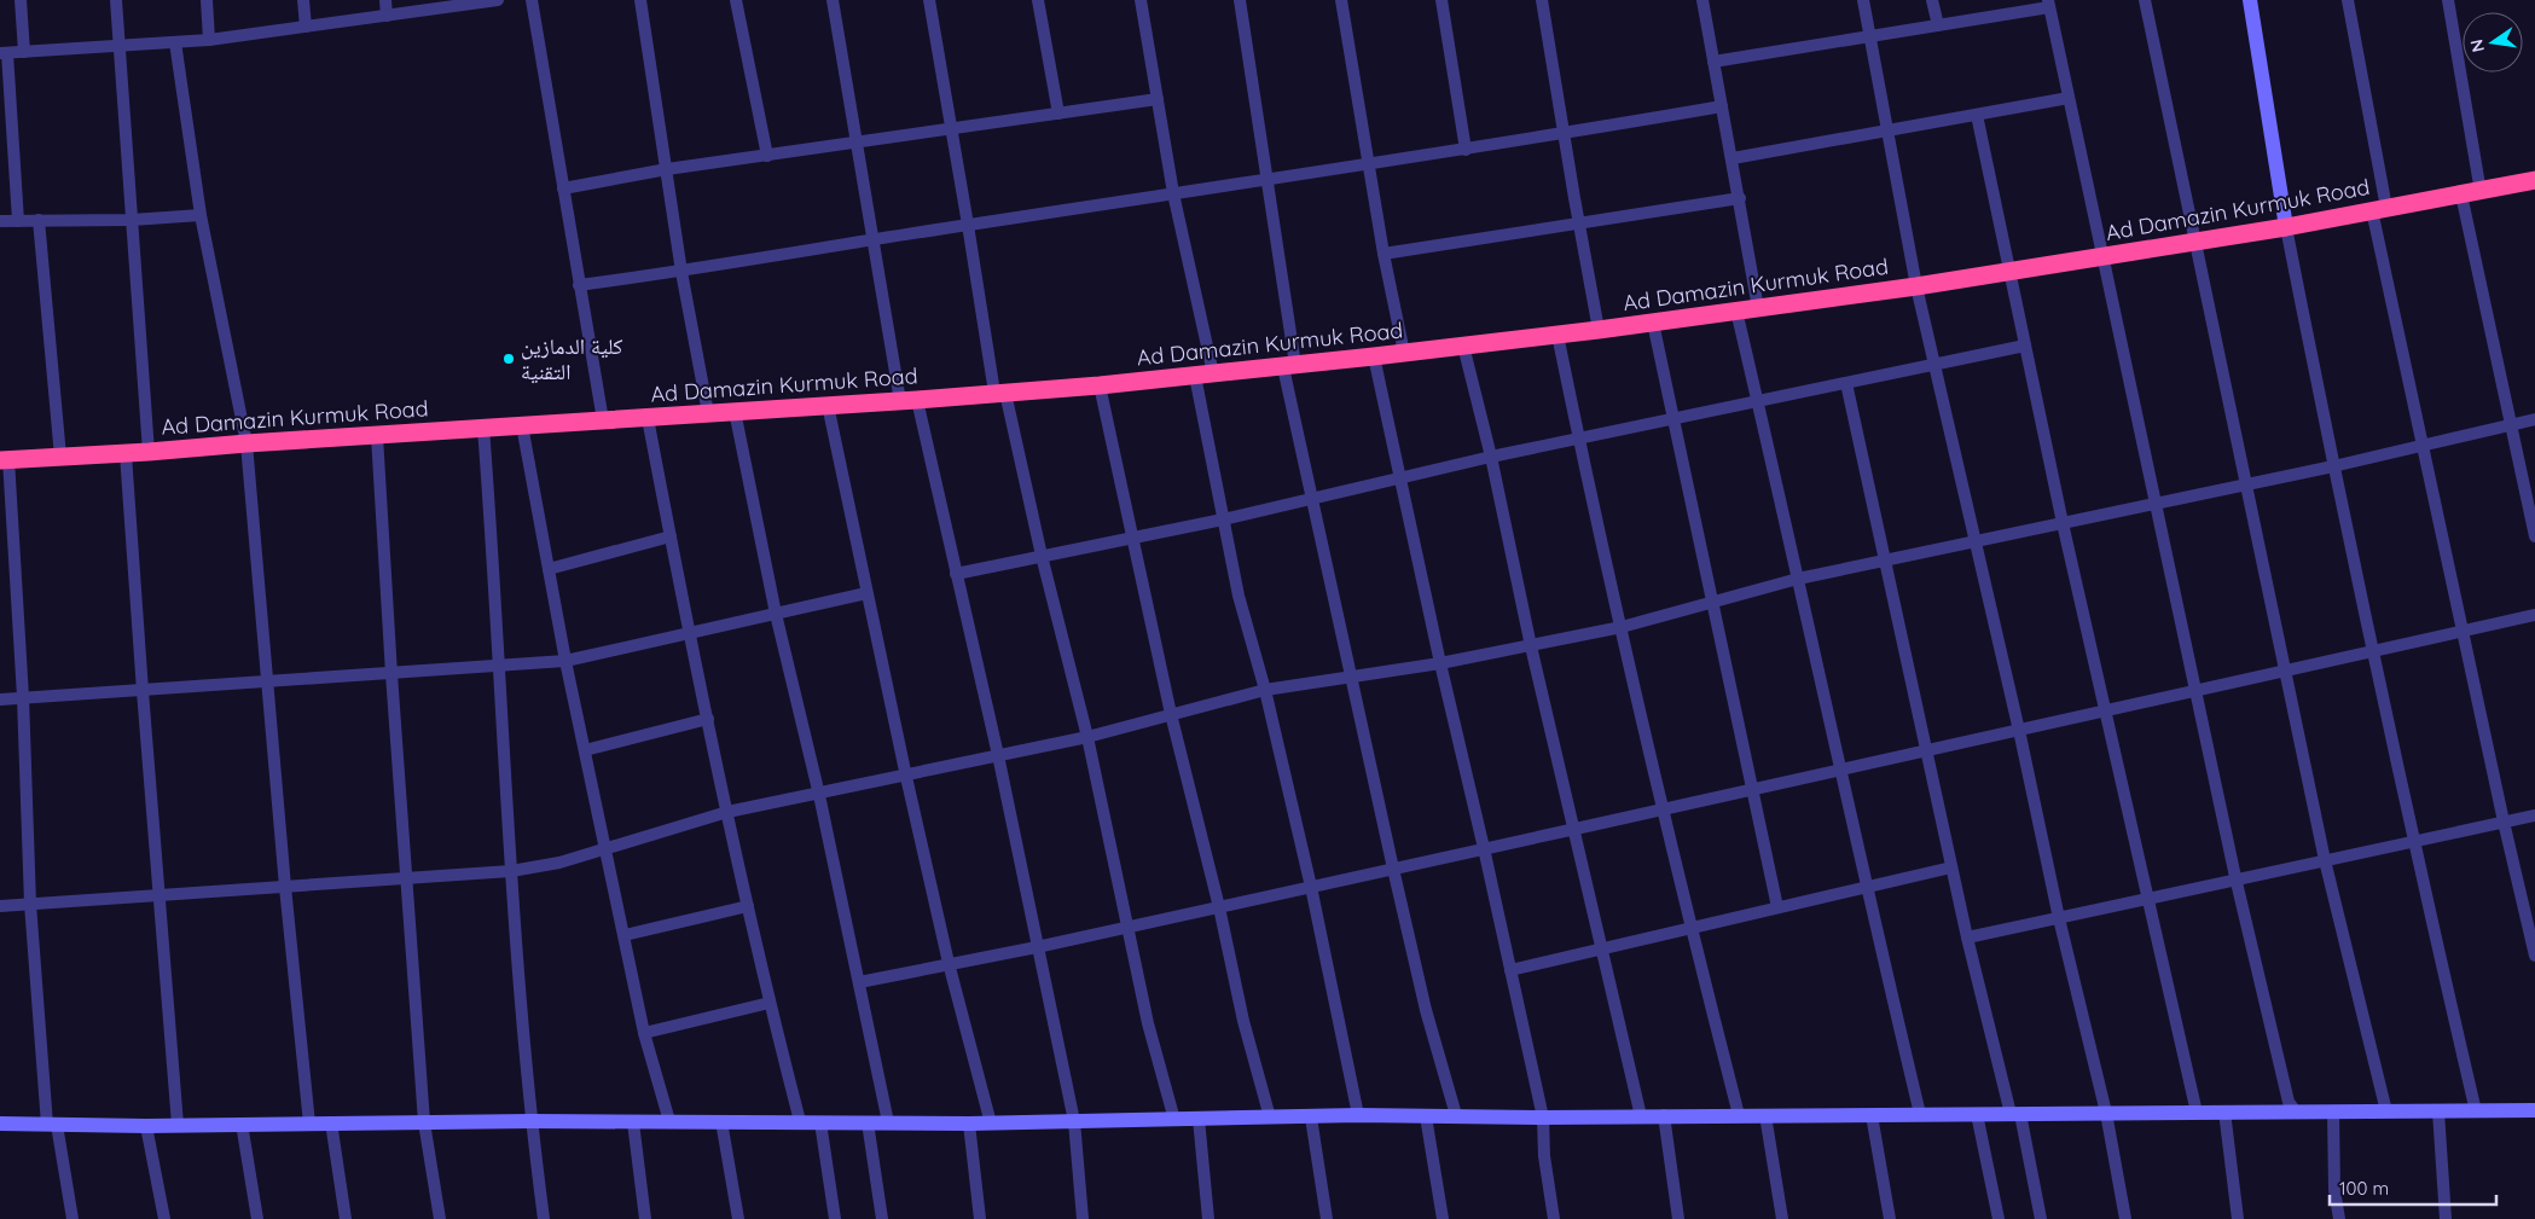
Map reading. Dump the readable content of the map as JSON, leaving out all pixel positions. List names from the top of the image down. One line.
{"streets":{"highway":["Ad Damazin Kurmuk Road"]},"places":["كلية الدمازين التقنية"],"scale_bar":"100 m","north":"left"}
